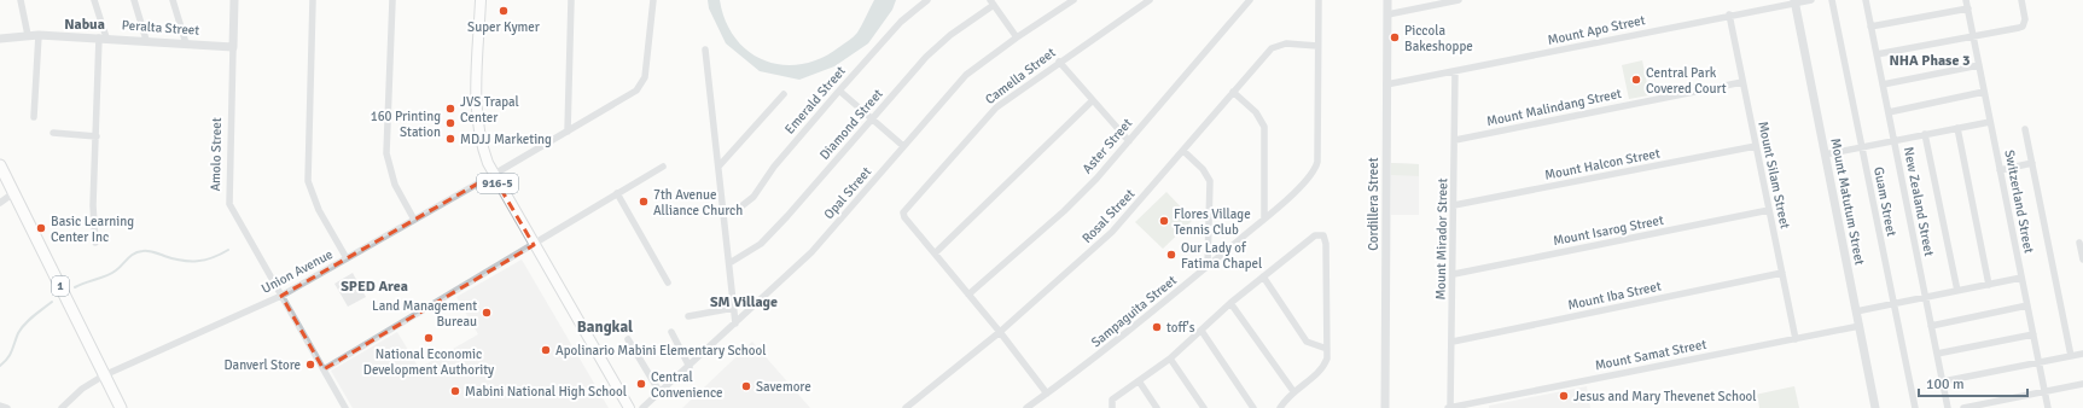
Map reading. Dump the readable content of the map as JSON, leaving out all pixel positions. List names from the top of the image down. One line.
{"streets":{"highway":["1"],"main road":["916-5"],"street":["Peralta Street","Mount Apo Street","Camella Street","Emerald Street","Mount Malindang Street","Diamond Street","Aster Street","Amolo Street","Mount Halcon Street","Mount Silam Street","Opal Street","Mount Matutum Street","Guam Street","New Zealand Street","Switzerland Street","Cordillera Street","Rosal Street","Mount Isarog Street","Mount Mirador Street","Union Avenue","Mount Iba Street","Sampaguita Street","Mount Samat Street"]},"crossings":[["Peralta Street","Amolo Street"],["Mount Apo Street","Mount Silam Street"],["Mount Apo Street","Mount Matutum Street"],["Mount Apo Street","Cordillera Street"],["Mount Apo Street","Mount Mirador Street"],["Mount Malindang Street","Mount Silam Street"],["Mount Malindang Street","Mount Mirador Street"],["Amolo Street","Union Avenue"],["Mount Halcon Street","Mount Silam Street"],["Mount Halcon Street","Mount Mirador Street"],["Mount Silam Street","Mount Isarog Street"],["Mount Silam Street","Mount Iba Street"],["Mount Silam Street","Mount Samat Street"],["916-5","Union Avenue"],["Mount Matutum Street","Mount Samat Street"],["Rosal Street","Sampaguita Street"],["Mount Isarog Street","Mount Mirador Street"],["Mount Mirador Street","Mount Iba Street"],["Mount Mirador Street","Mount Samat Street"],["Union Avenue","1"]],"districts":["Nabua","NHA Phase 3","SPED Area","SM Village","Bangkal"],"places":["Super Kymer","Piccola Bakeshoppe","Central Park Covered Court","JVS Trapal Center","160 Printing Station","MDJJ Marketing","7th Avenue Alliance Church","Flores Village Tennis Club","Basic Learning Center Inc","Our Lady of Fatima Chapel","Land Management Bureau","toff's","National Economic Development Authority","Apolinario Mabini Elementary School","Danverl Store","Central Convenience","Savemore","Mabini National High School","Jesus and Mary Thevenet School"],"scale_bar":"100 m"}
